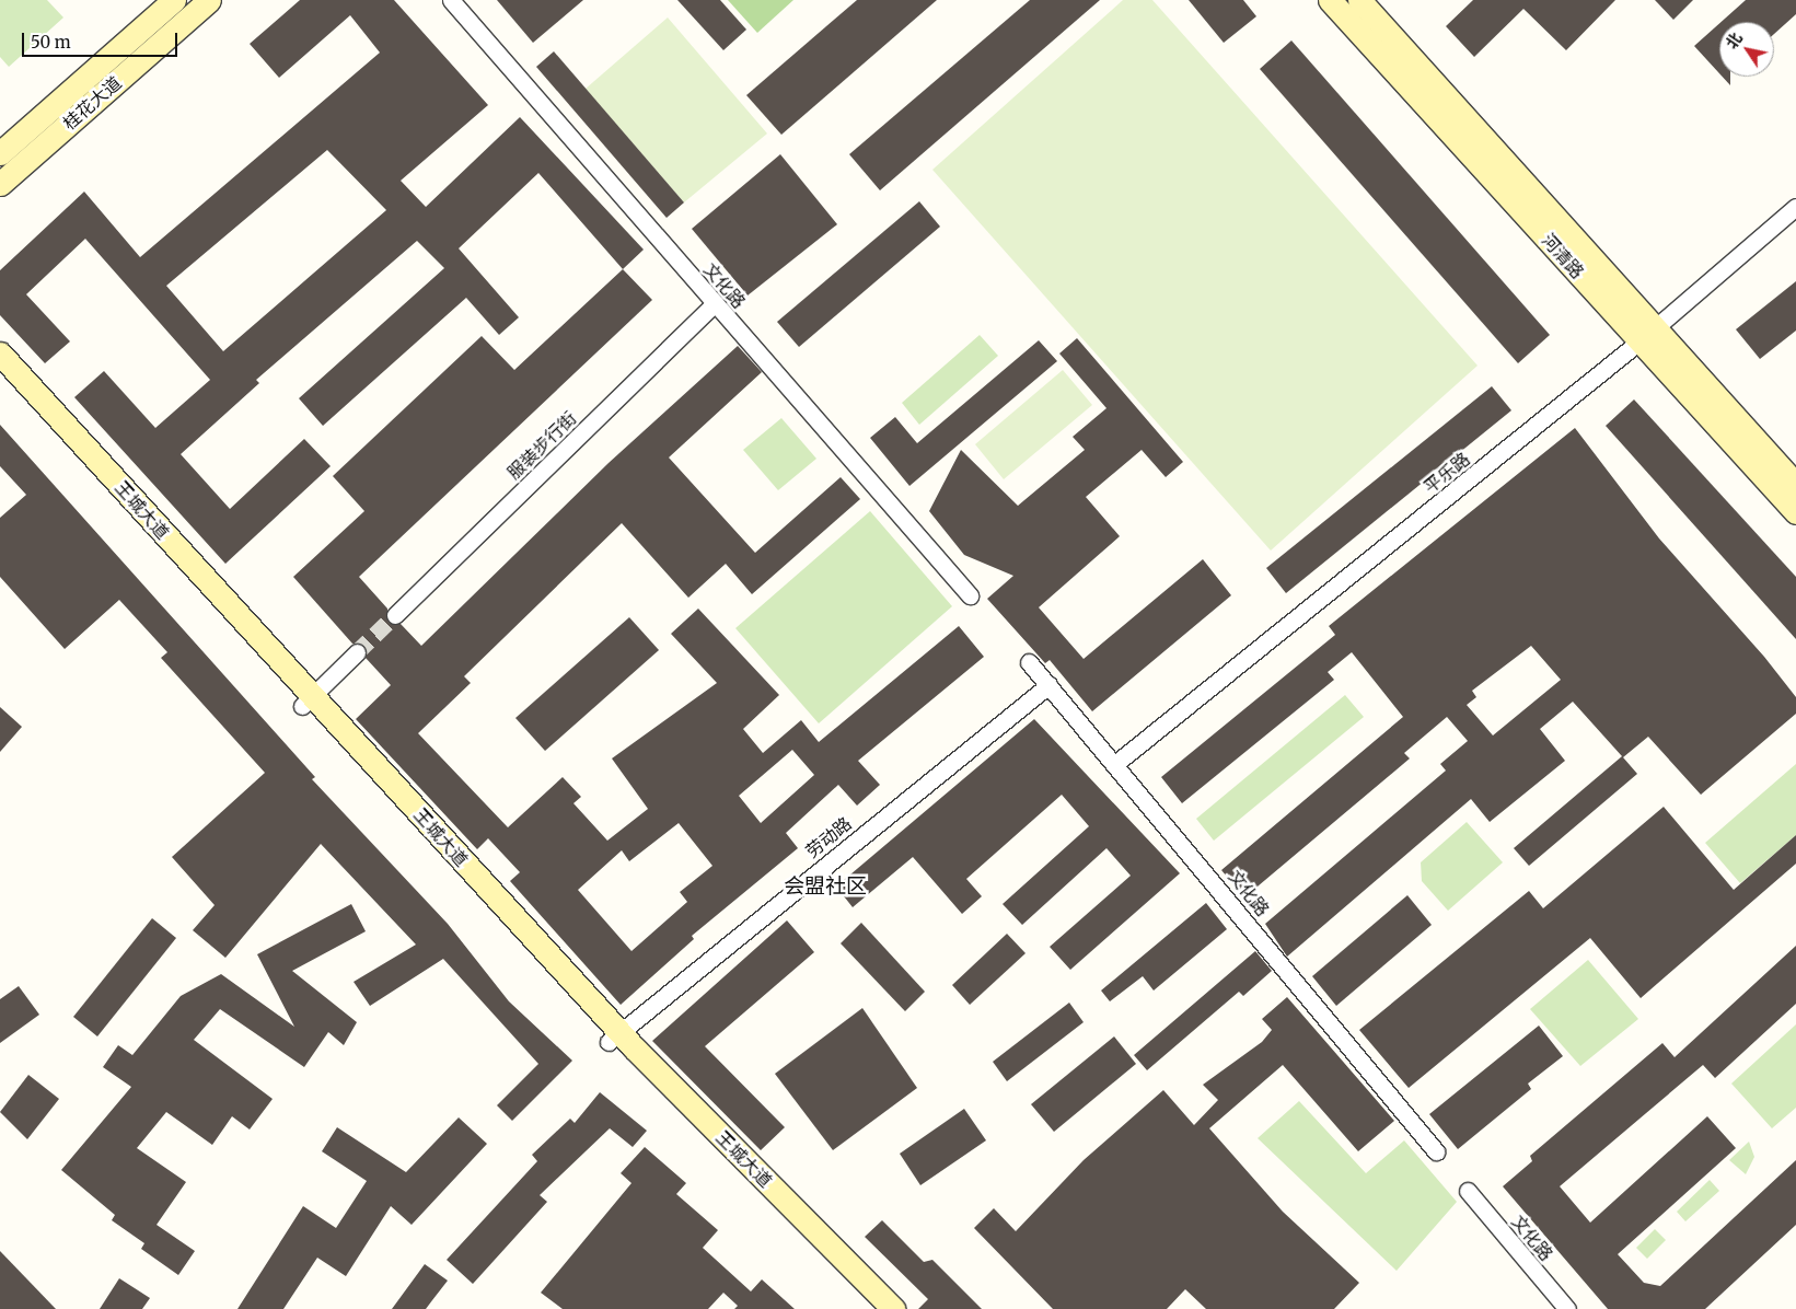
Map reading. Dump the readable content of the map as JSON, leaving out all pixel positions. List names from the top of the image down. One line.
{"streets":{"main road":["桂花大道","河清路","王城大道"],"street":["文化路","服装步行街","平乐路","劳动路"]},"crossings":[["河清路","平乐路"],["文化路","服装步行街"],["文化路","平乐路"],["文化路","劳动路"],["王城大道","劳动路"]],"districts":["会盟社区"],"scale_bar":"50 m","north":"top left"}
